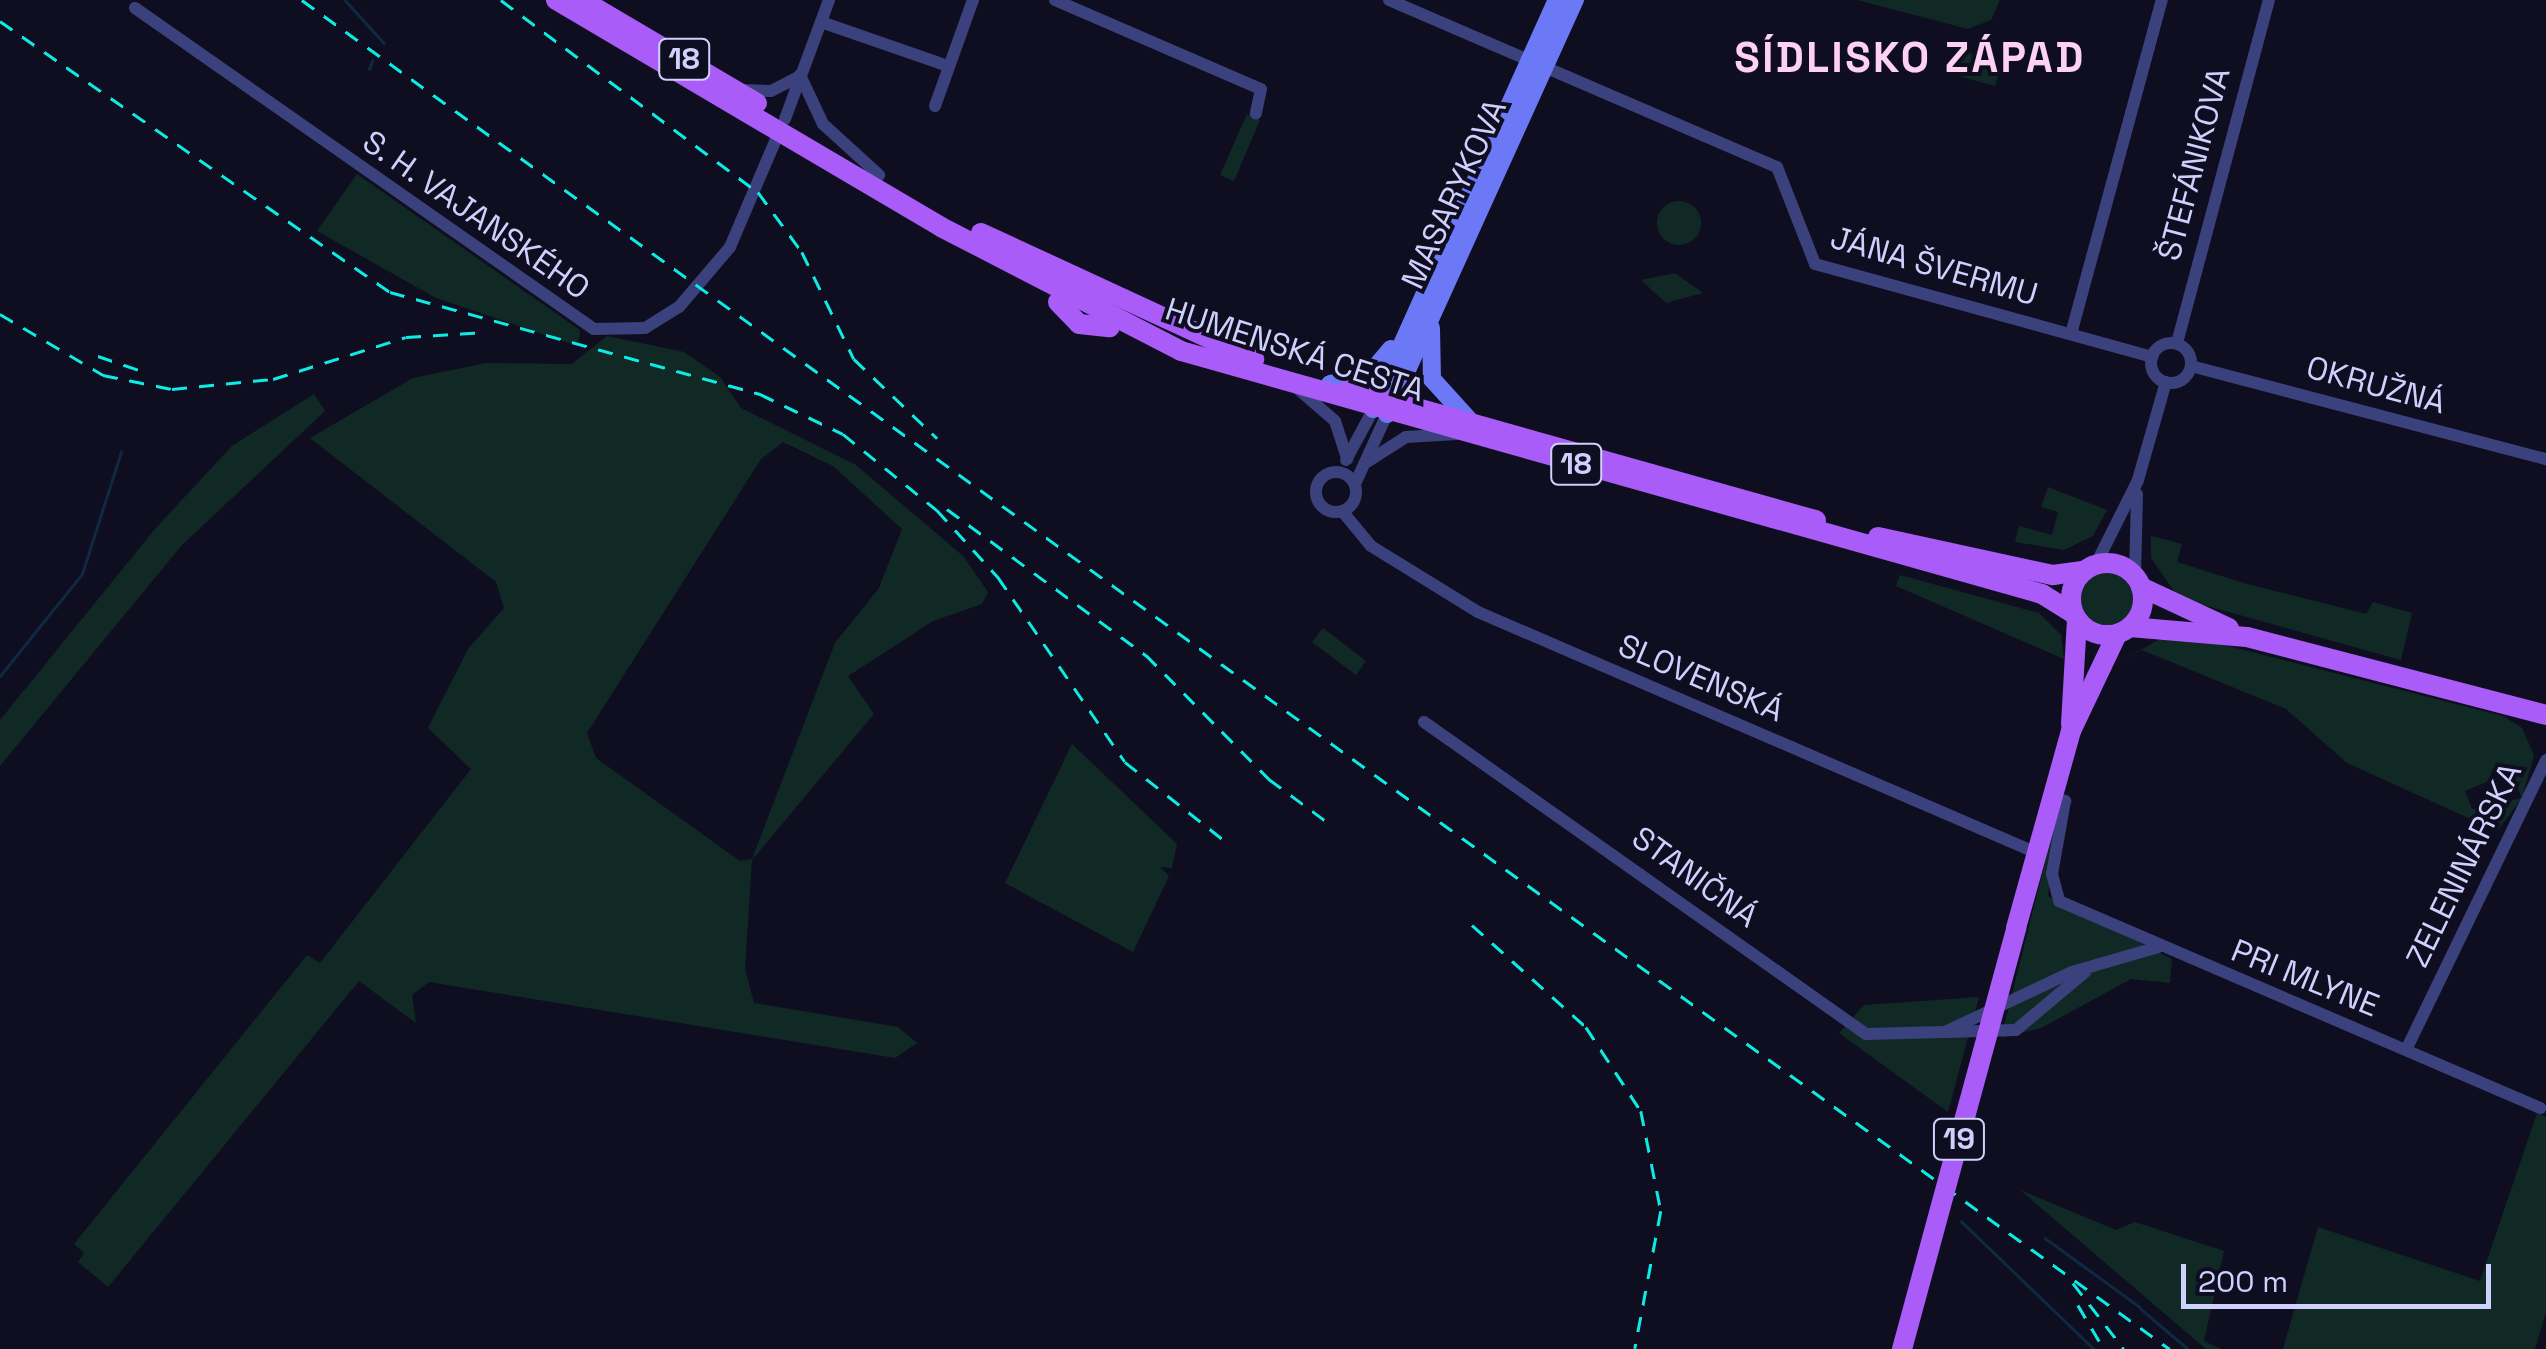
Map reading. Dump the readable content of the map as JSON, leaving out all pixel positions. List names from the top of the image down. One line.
{"streets":{"main road":["18","MASARYKOVA","HUMENSKÁ CESTA","19"],"street":["ŠTEFÁNIKOVA","S. H. VAJANSKÉHO","JÁNA ŠVERMU","OKRUŽNÁ","SLOVENSKÁ","ZELENINÁRSKA","STANIČNÁ","PRI MLYNE"]},"crossings":[["MASARYKOVA","JÁNA ŠVERMU"],["MASARYKOVA","HUMENSKÁ CESTA"],["S. H. VAJANSKÉHO","HUMENSKÁ CESTA"],["HUMENSKÁ CESTA","19"],["SLOVENSKÁ","19"],["ZELENINÁRSKA","PRI MLYNE"],["STANIČNÁ","PRI MLYNE"],["PRI MLYNE","19"]],"districts":["SÍDLISKO ZÁPAD"],"scale_bar":"200 m"}
